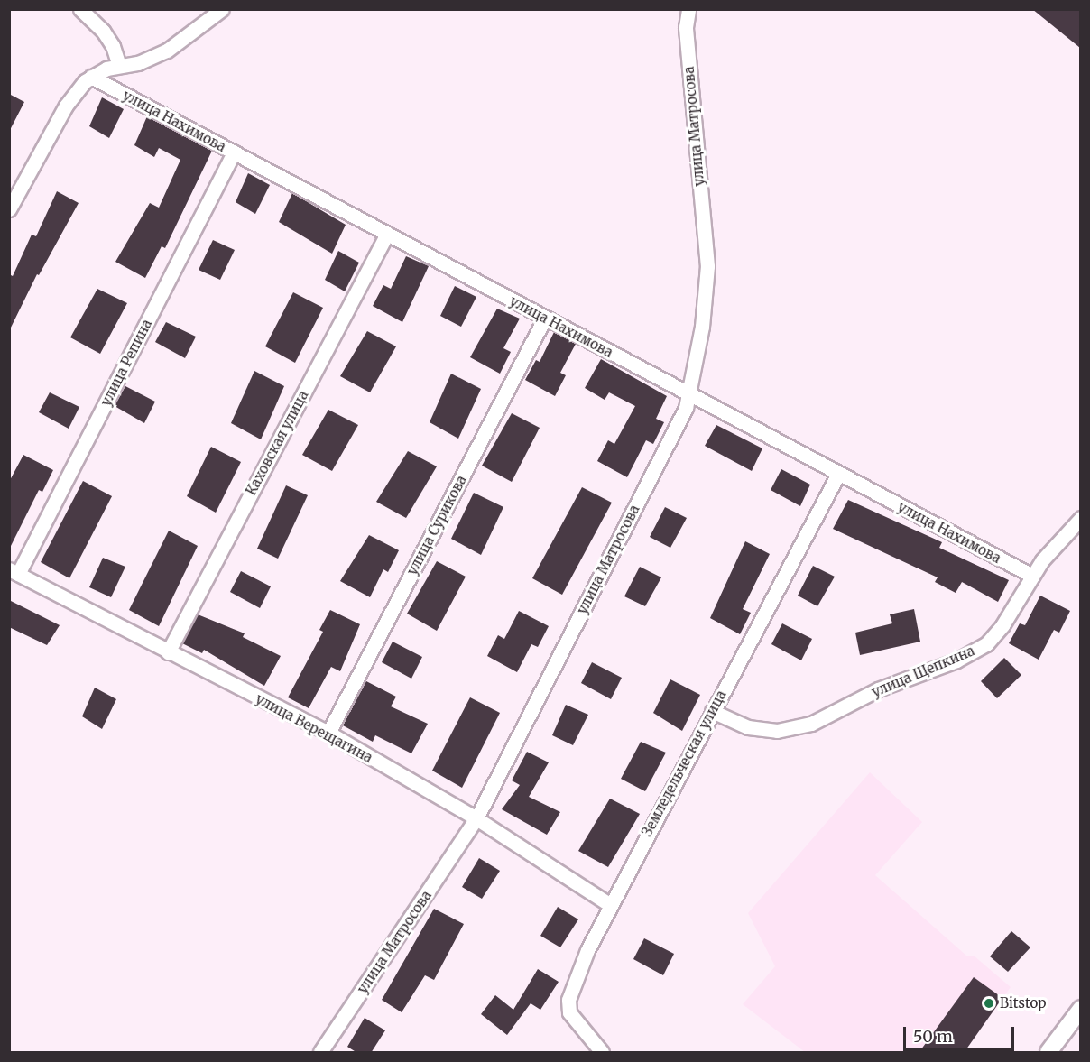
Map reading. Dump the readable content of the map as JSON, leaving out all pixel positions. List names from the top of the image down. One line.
{"streets":{"street":["улица Нахимова","улица Матросова","улица Репина","Каховская улица","улица Сурикова","улица Щепкина","улица Верещагина","Земледельческая улица"]},"crossings":[["улица Нахимова","улица Матросова"],["улица Нахимова","улица Репина"],["улица Нахимова","Каховская улица"],["улица Нахимова","улица Сурикова"],["улица Нахимова","улица Щепкина"],["улица Нахимова","Земледельческая улица"],["улица Матросова","улица Верещагина"],["улица Репина","улица Верещагина"],["Каховская улица","улица Верещагина"],["улица Сурикова","улица Верещагина"],["улица Щепкина","Земледельческая улица"],["улица Верещагина","Земледельческая улица"]],"places":["Bitstop"],"scale_bar":"50 m"}
